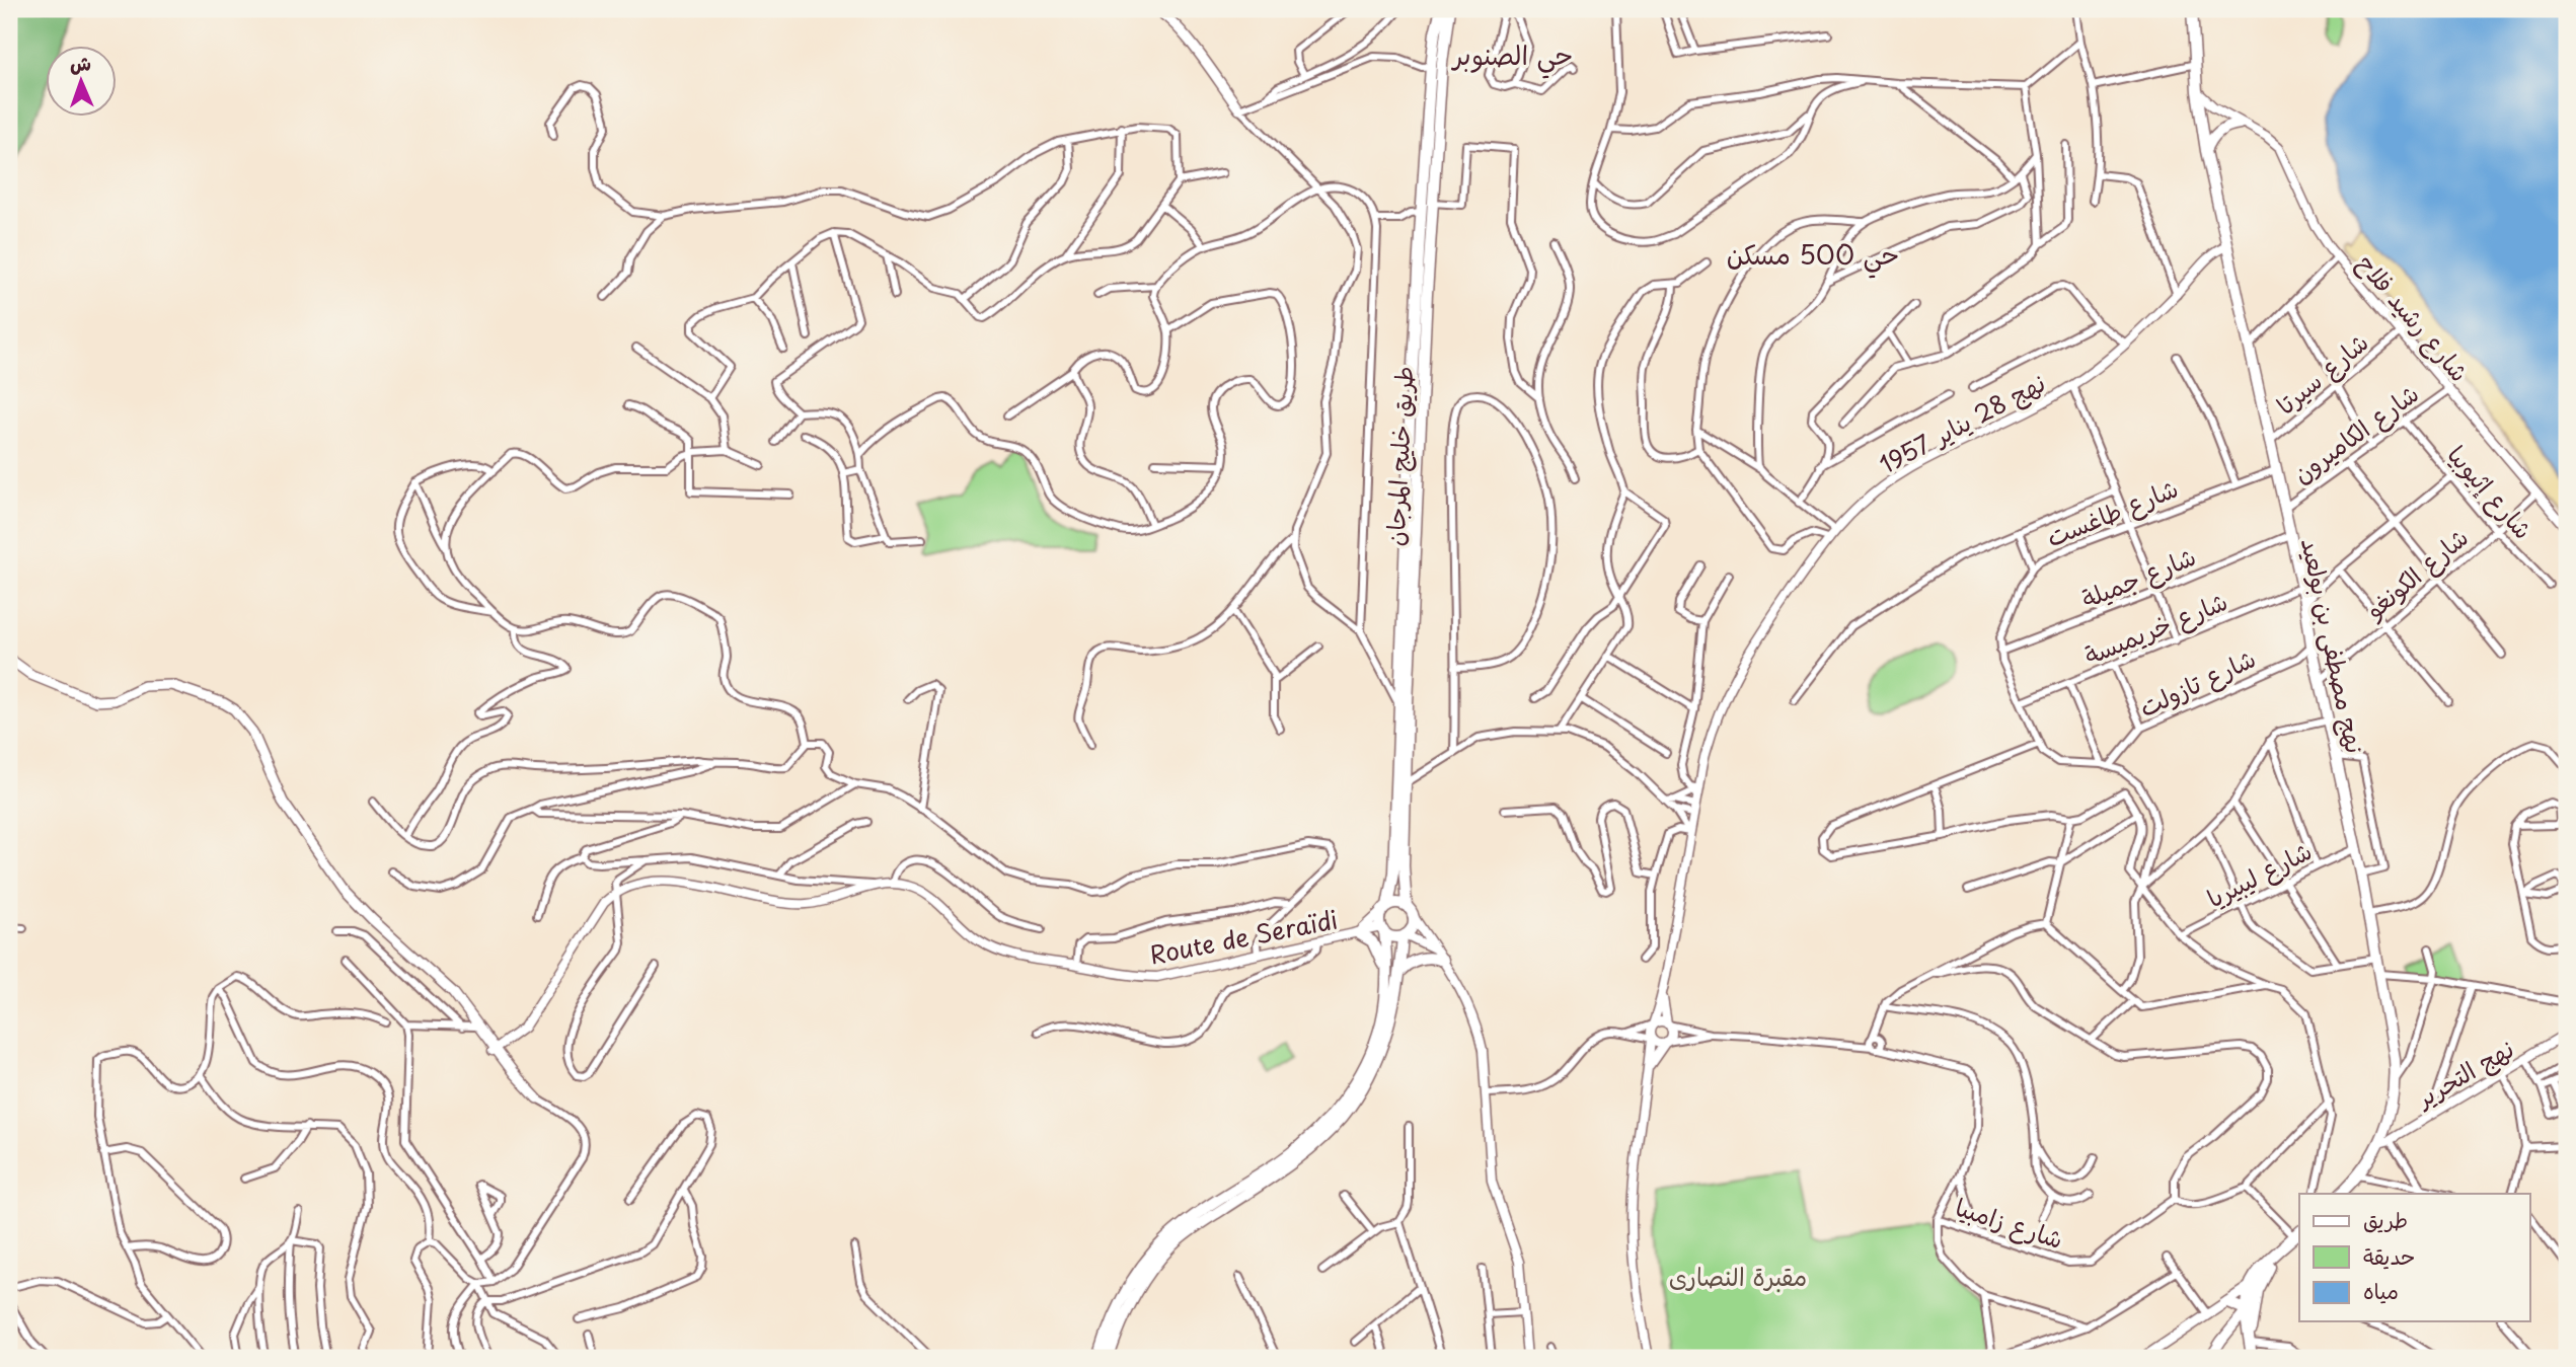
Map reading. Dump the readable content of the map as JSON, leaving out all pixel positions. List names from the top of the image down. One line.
{"streets":{"main road":["طريق خليج المرجان","نهج مصطفى بن بولعيد"],"street":["شارع رشيد فلاح","شارع سيرتا","نهج 28 يناير 1957","شارع الكاميرون","شارع إثيوبيا","شارع طاغست","شارع الكونغو","شارع جميلة","شارع خريميسة","شارع تازولت","شارع ليبيريا","Route de Seraïdi","نهج التحرير","شارع زامبيا"]},"crossings":[["شارع رشيد فلاح","شارع سيرتا"],["شارع رشيد فلاح","شارع الكاميرون"],["شارع رشيد فلاح","شارع الكونغو"],["شارع رشيد فلاح","نهج مصطفى بن بولعيد"],["شارع سيرتا","نهج مصطفى بن بولعيد"],["نهج 28 يناير 1957","نهج مصطفى بن بولعيد"],["شارع الكاميرون","شارع إثيوبيا"],["شارع الكاميرون","نهج مصطفى بن بولعيد"],["طريق خليج المرجان","Route de Seraïdi"],["شارع إثيوبيا","شارع الكونغو"],["شارع طاغست","شارع جميلة"],["شارع طاغست","نهج مصطفى بن بولعيد"],["شارع الكونغو","نهج مصطفى بن بولعيد"],["شارع جميلة","نهج مصطفى بن بولعيد"],["شارع خريميسة","نهج مصطفى بن بولعيد"],["نهج مصطفى بن بولعيد","شارع تازولت"],["نهج مصطفى بن بولعيد","شارع ليبيريا"],["نهج مصطفى بن بولعيد","نهج التحرير"]],"districts":["حي الصنوبر","حي 500 مسكن"],"parks":["مقبرة النصارى"],"legend":["طريق","حديقة","مياه"],"north":"top"}
